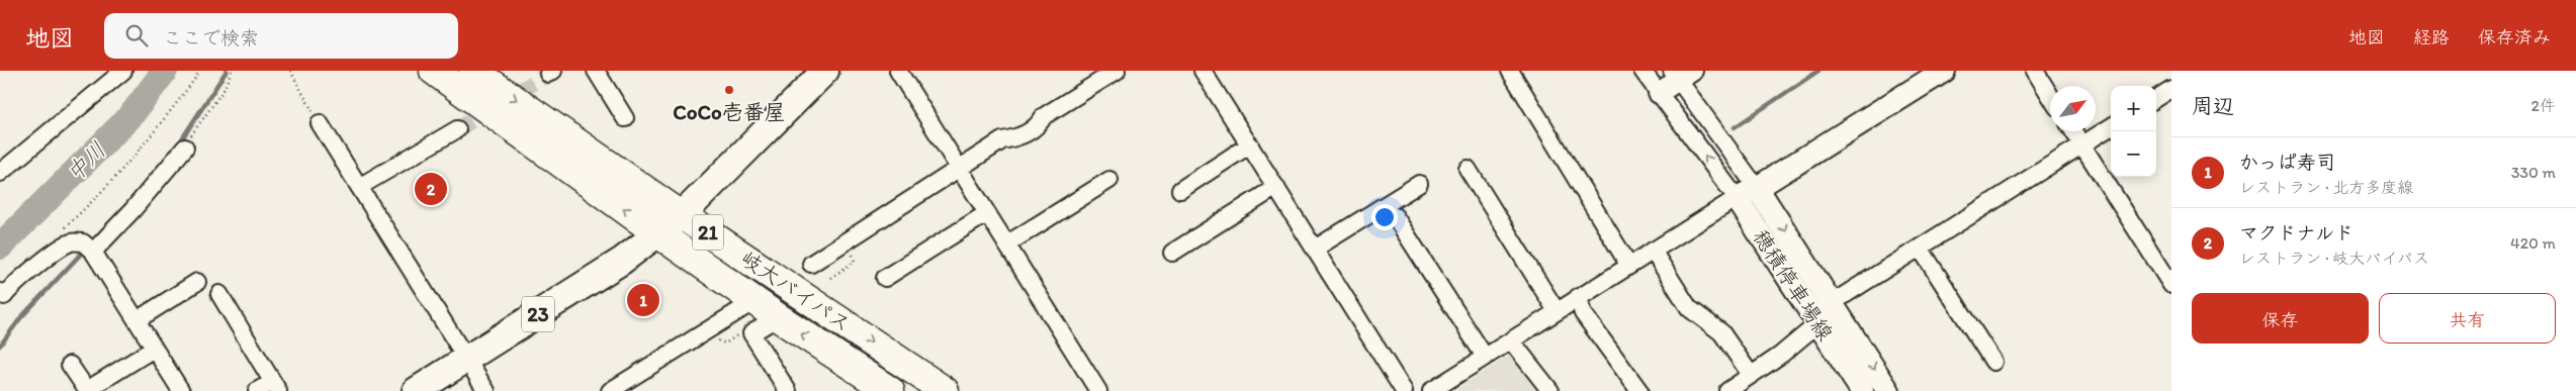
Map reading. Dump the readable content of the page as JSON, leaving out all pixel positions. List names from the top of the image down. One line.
{"streets":{"highway":["21","岐大バイパス"],"main road":["穂積停車場線","23"]},"crossings":[["岐大バイパス","23"]],"water":["中川"],"places":["CoCo壱番屋"],"north":"top right","page":{"header":"地図","search":"ここで検索","nav":["地図","経路","保存済み"],"heading":["周辺","2件"],"map_buttons":["+","−"],"list":[{"mark":"1","name":"かっぱ寿司","note":"レストラン · 北方多度線","value":"330 m"},{"mark":"2","name":"マクドナルド","note":"レストラン · 岐大バイパス","value":"420 m"}],"pins":["2","1"],"buttons":["保存","共有"]}}
